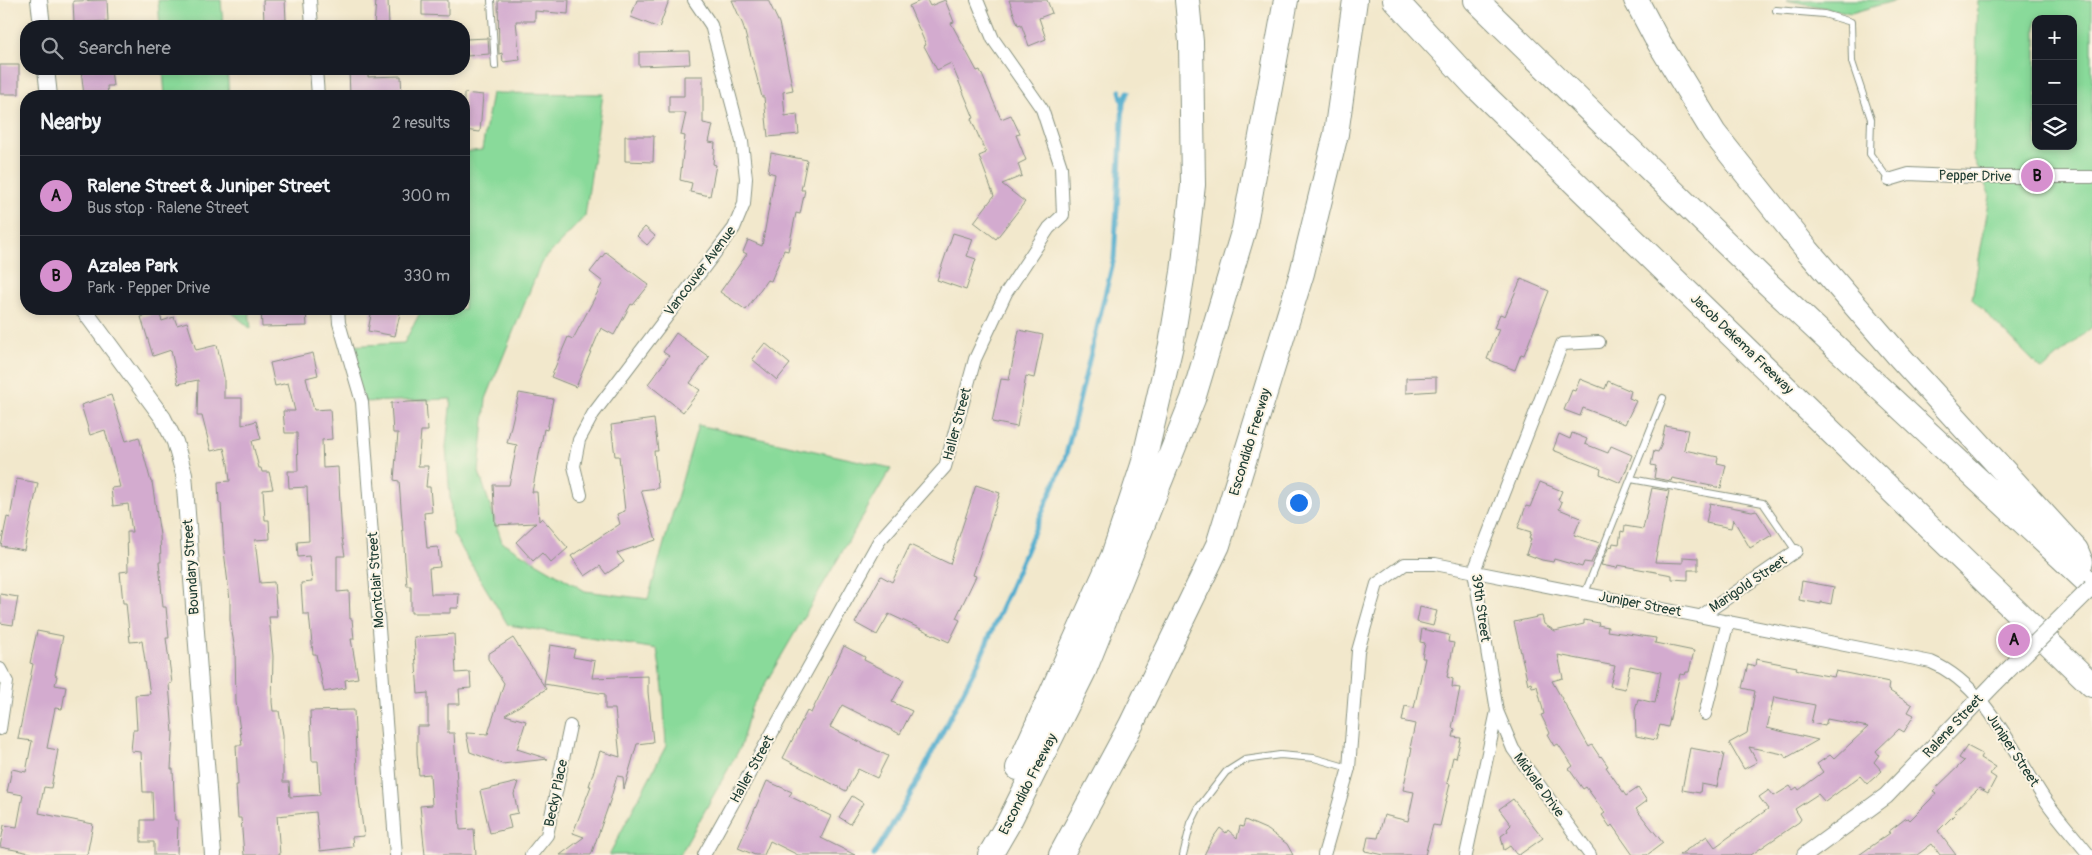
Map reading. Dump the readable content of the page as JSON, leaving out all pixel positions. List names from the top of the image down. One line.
{"streets":{"highway":["Jacob Dekema Freeway","Escondido Freeway"],"street":["Pepper Drive","Vancouver Avenue","Haller Street","Boundary Street","Montclair Street","Marigold Street","Juniper Street","39th Street","Ralene Street","Midvale Drive","Becky Place"]},"crossings":[["Marigold Street","Juniper Street"],["Juniper Street","39th Street"],["Juniper Street","Ralene Street"],["39th Street","Midvale Drive"]],"page":{"map_buttons":["+","−"],"search":"Search here","heading":["Nearby","2 results"],"list":[{"mark":"A","name":"Ralene Street & Juniper Street","note":"Bus stop · Ralene Street","value":"300 m"},{"mark":"B","name":"Azalea Park","note":"Park · Pepper Drive","value":"330 m"}],"pins":["B","A"]}}
